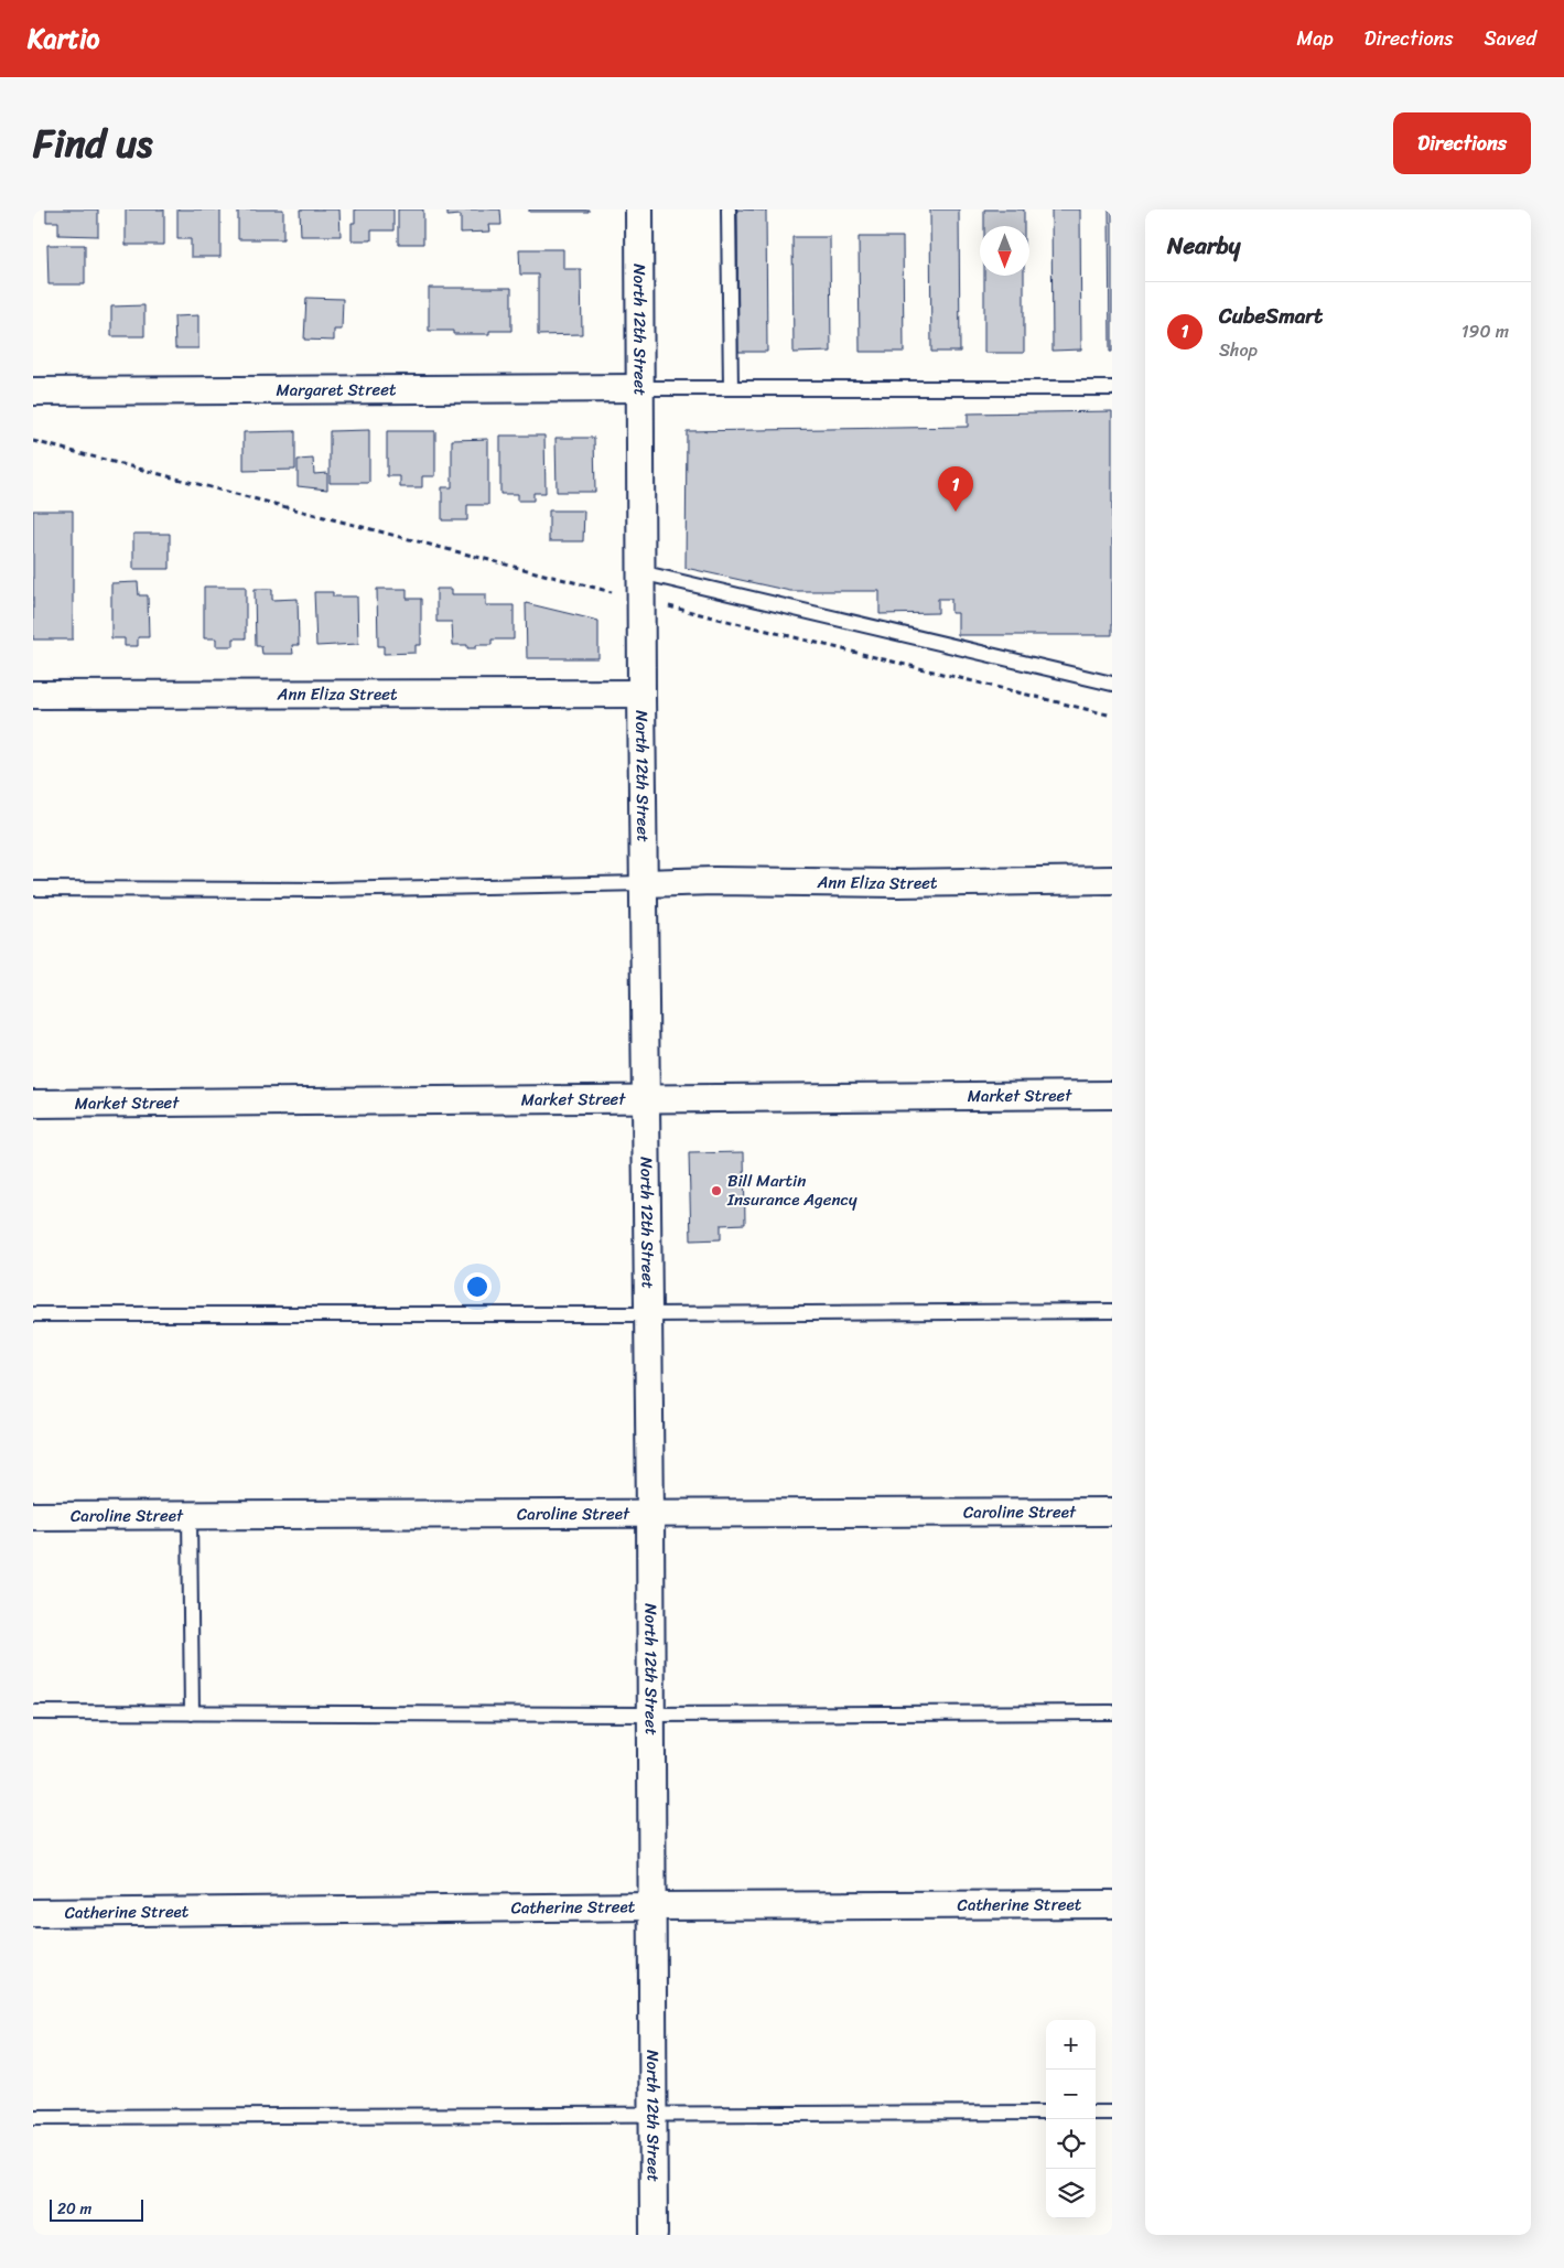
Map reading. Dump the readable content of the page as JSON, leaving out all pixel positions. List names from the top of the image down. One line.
{"streets":{"street":["North 12th Street","Margaret Street","Ann Eliza Street","Market Street","Caroline Street","Catherine Street"]},"crossings":[["North 12th Street","Margaret Street"],["North 12th Street","Ann Eliza Street"],["North 12th Street","Market Street"],["North 12th Street","Caroline Street"],["North 12th Street","Catherine Street"]],"places":["Bill Martin Insurance Agency"],"scale_bar":"20 m","north":"bottom","page":{"header":"Kartio","nav":["Map","Directions","Saved"],"title":"Find us","buttons":"Directions","heading":"Nearby","list":[{"mark":"1","name":"CubeSmart","note":"Shop","value":"190 m"}],"pins":"1","map_buttons":["+","−"],"scale":"20 m"}}
